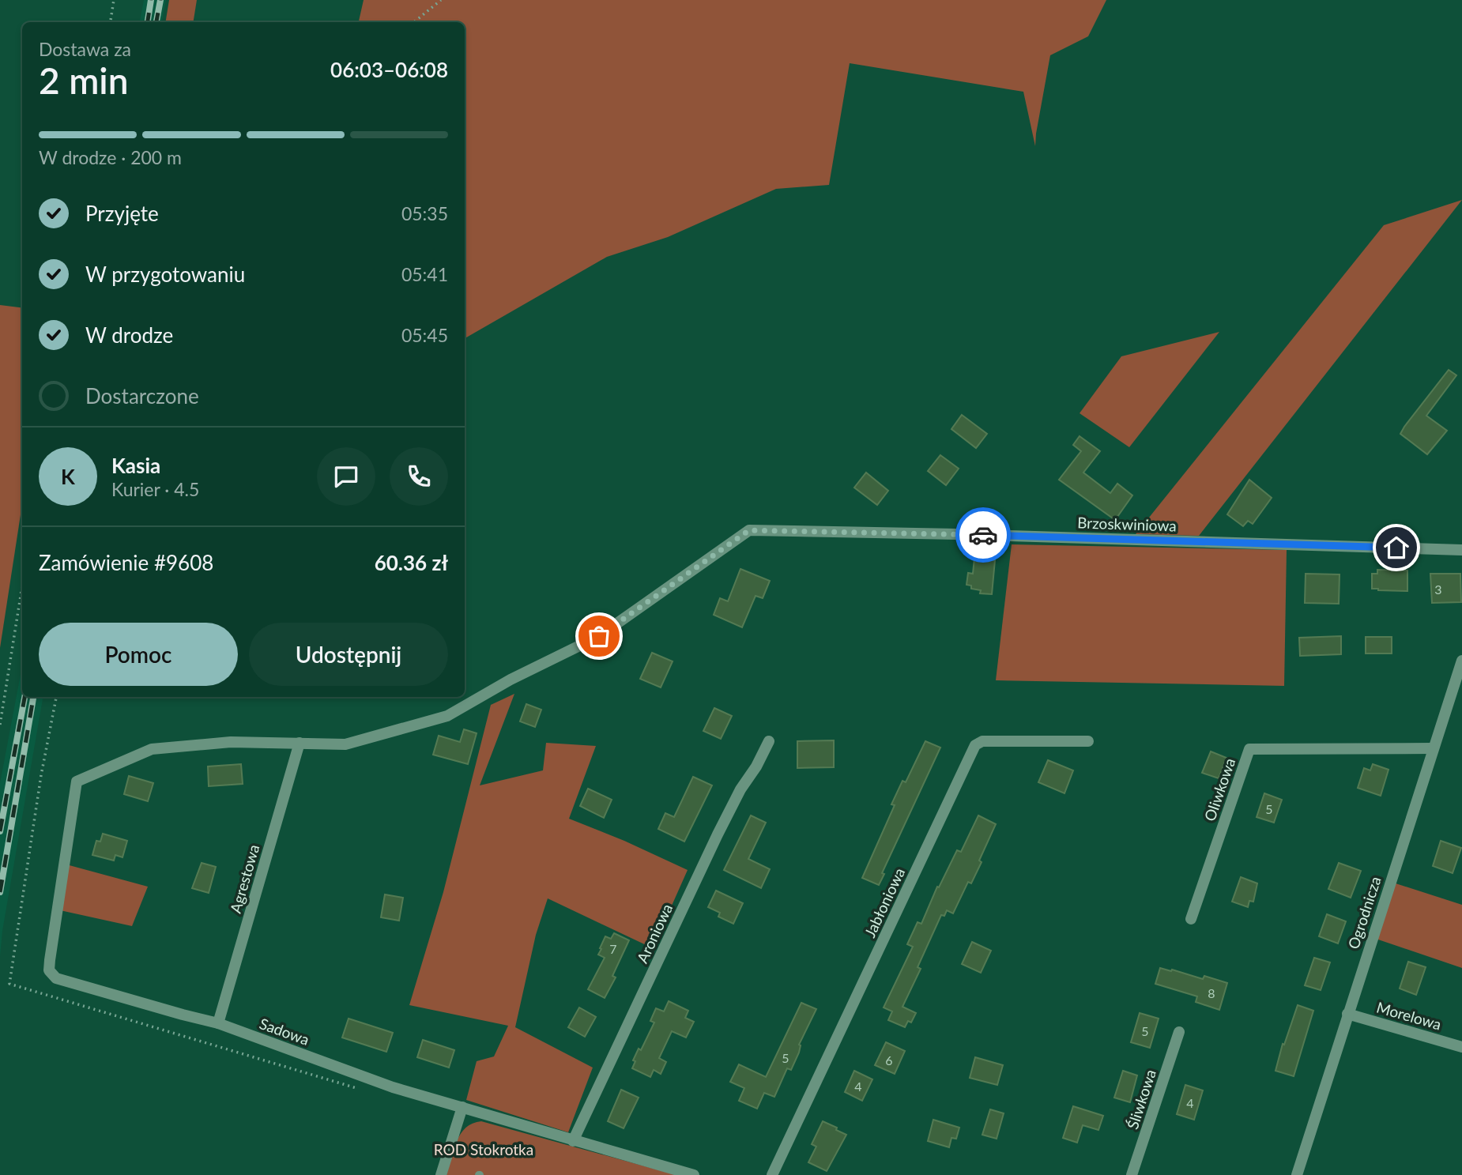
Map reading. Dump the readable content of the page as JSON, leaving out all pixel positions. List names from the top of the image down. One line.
{"streets":{"street":["Brzoskwiniowa","Oliwkowa","Agrestowa","Jabłoniowa","Ogrodnicza","Aroniowa","Morelowa","Sadowa","Śliwkowa"]},"crossings":[["Brzoskwiniowa","Agrestowa"],["Brzoskwiniowa","Sadowa"],["Oliwkowa","Ogrodnicza"],["Agrestowa","Sadowa"],["Ogrodnicza","Morelowa"],["Aroniowa","Sadowa"]],"parks":["ROD Stokrotka"],"house_numbers":["3","5","7","8","5","5","6","4","4"],"page":{"heading":["2 min","Dostawa za","06:03–06:08"],"panel":["Kasia","Kurier · 4.5","Zamówienie #9608","60.36 zł"],"bar":"W drodze · 200 m","list":[["Przyjęte","05:35"],["W przygotowaniu","05:41"],["W drodze","05:45"],"Dostarczone"],"round":"K","buttons":["Pomoc","Udostępnij"]}}
